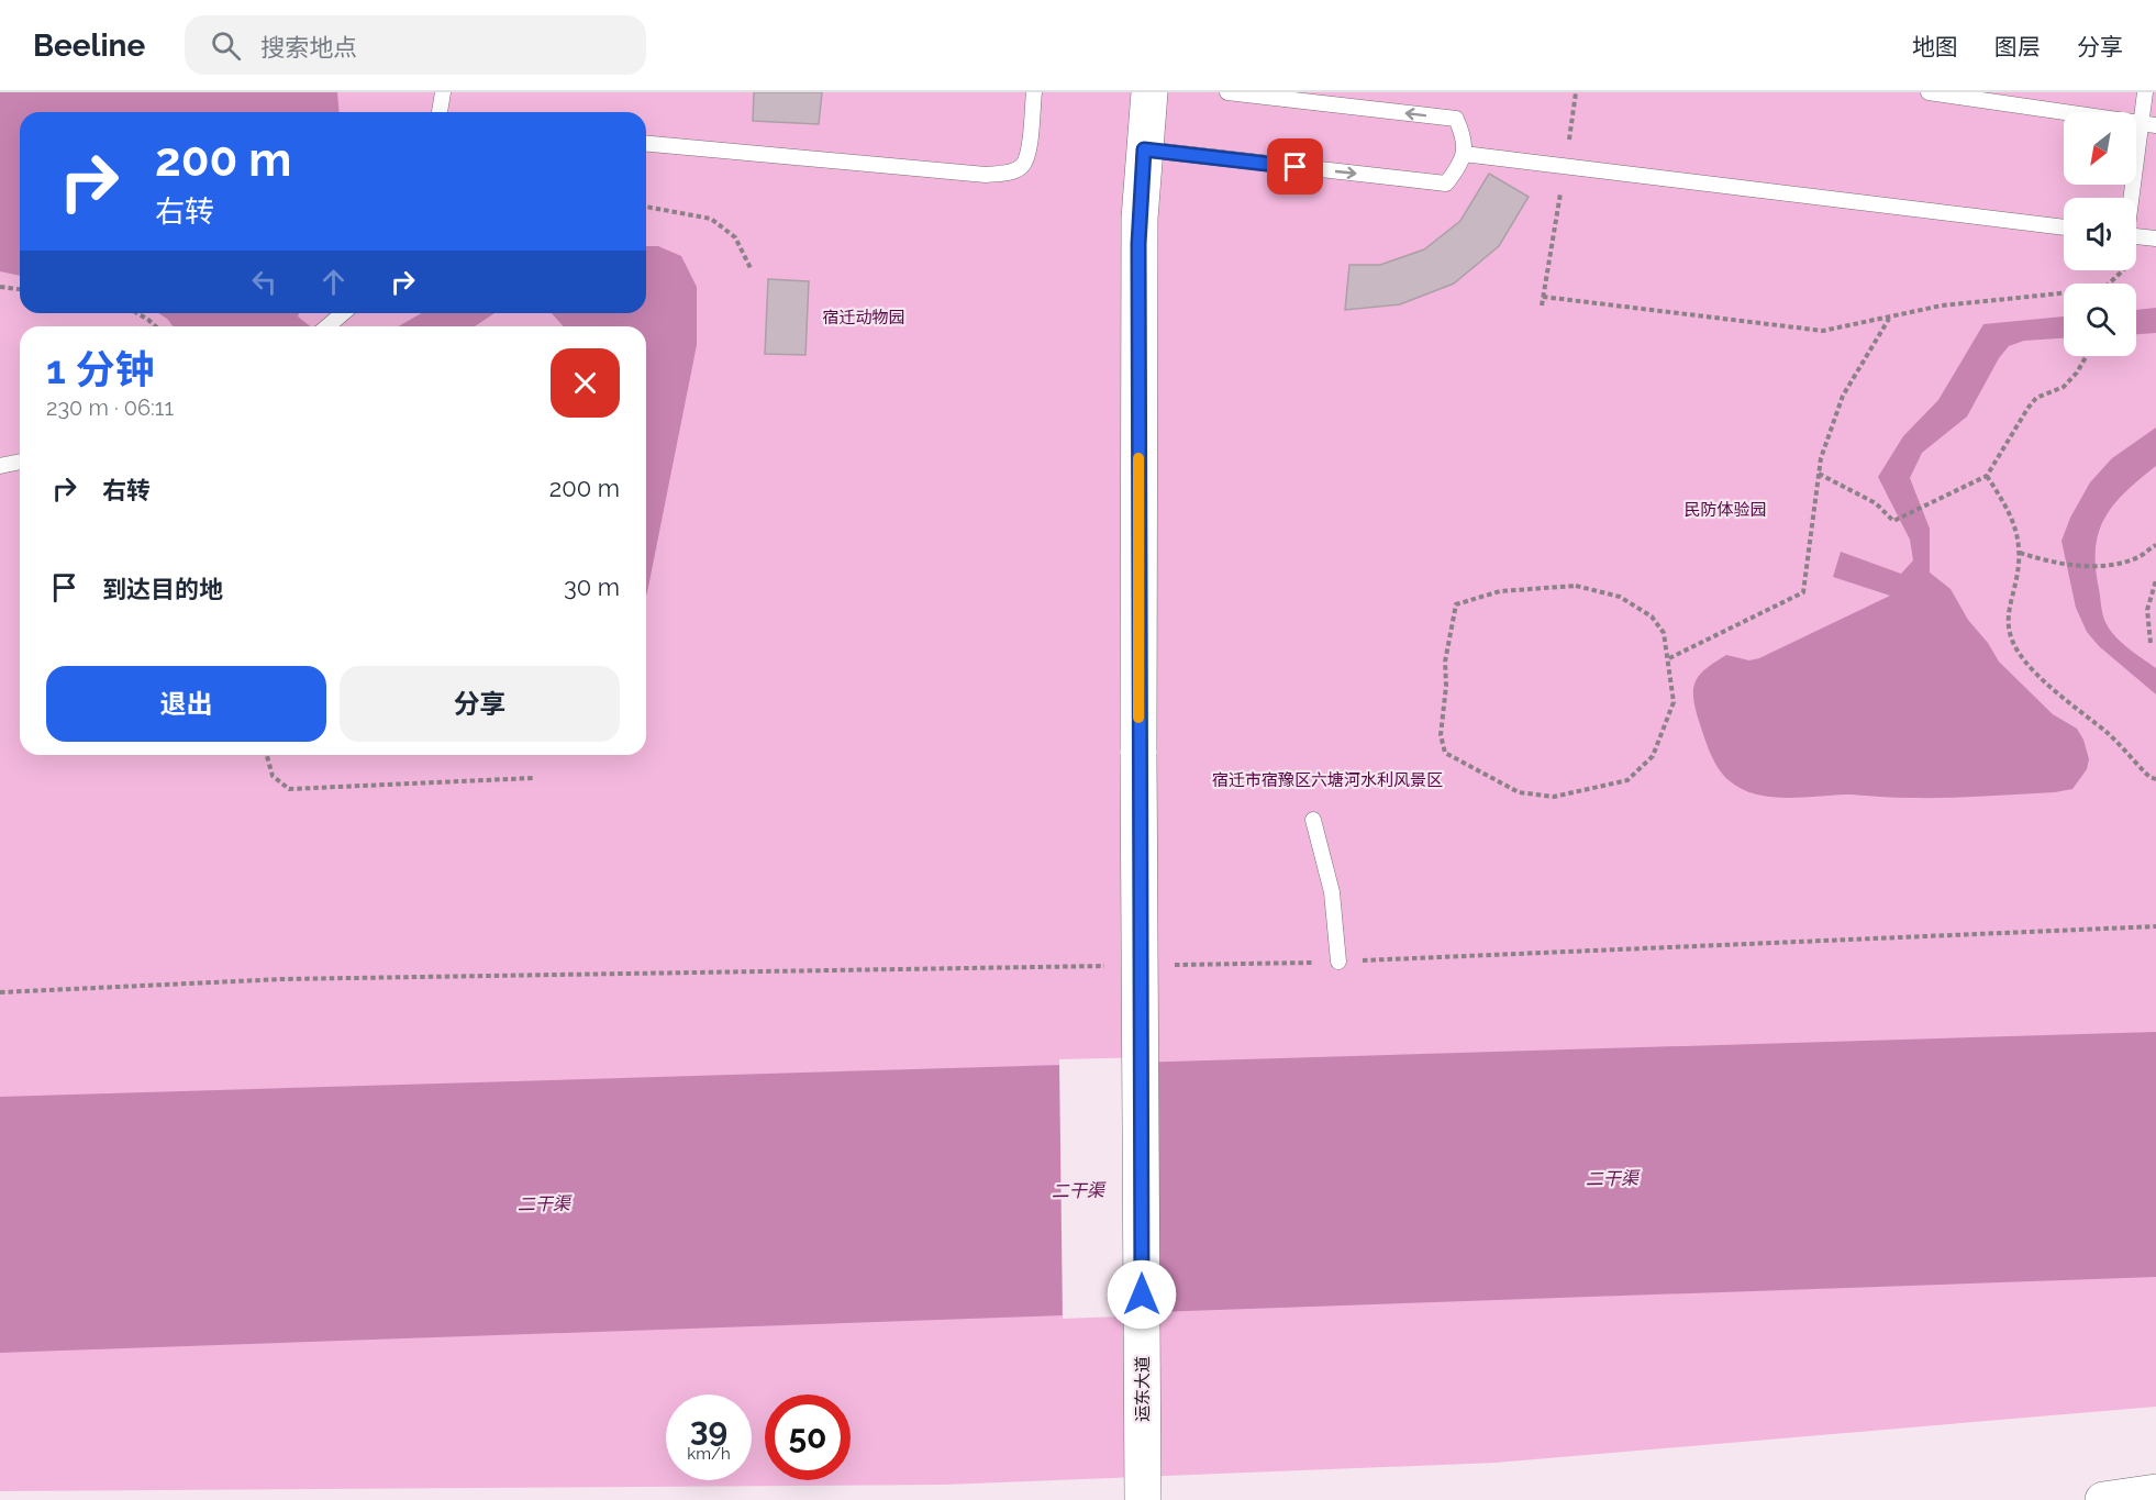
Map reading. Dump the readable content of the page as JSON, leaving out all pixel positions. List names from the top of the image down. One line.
{"streets":{"main road":["运东大道"]},"water":["二干渠"],"parks":["宿迁动物园","民防体验园","宿迁市宿豫区六塘河水利风景区"],"north":"bottom left","page":{"header":"Beeline","search":"搜索地点","nav":["地图","图层","分享"],"turn":["200 m","右转"],"heading":["1 分钟","230 m · 06:11"],"list":[{"name":"右转","value":"200 m"},{"name":"到达目的地","value":"30 m"}],"buttons":["退出","分享"],"speed":"39 km/h","limit":"50"}}
